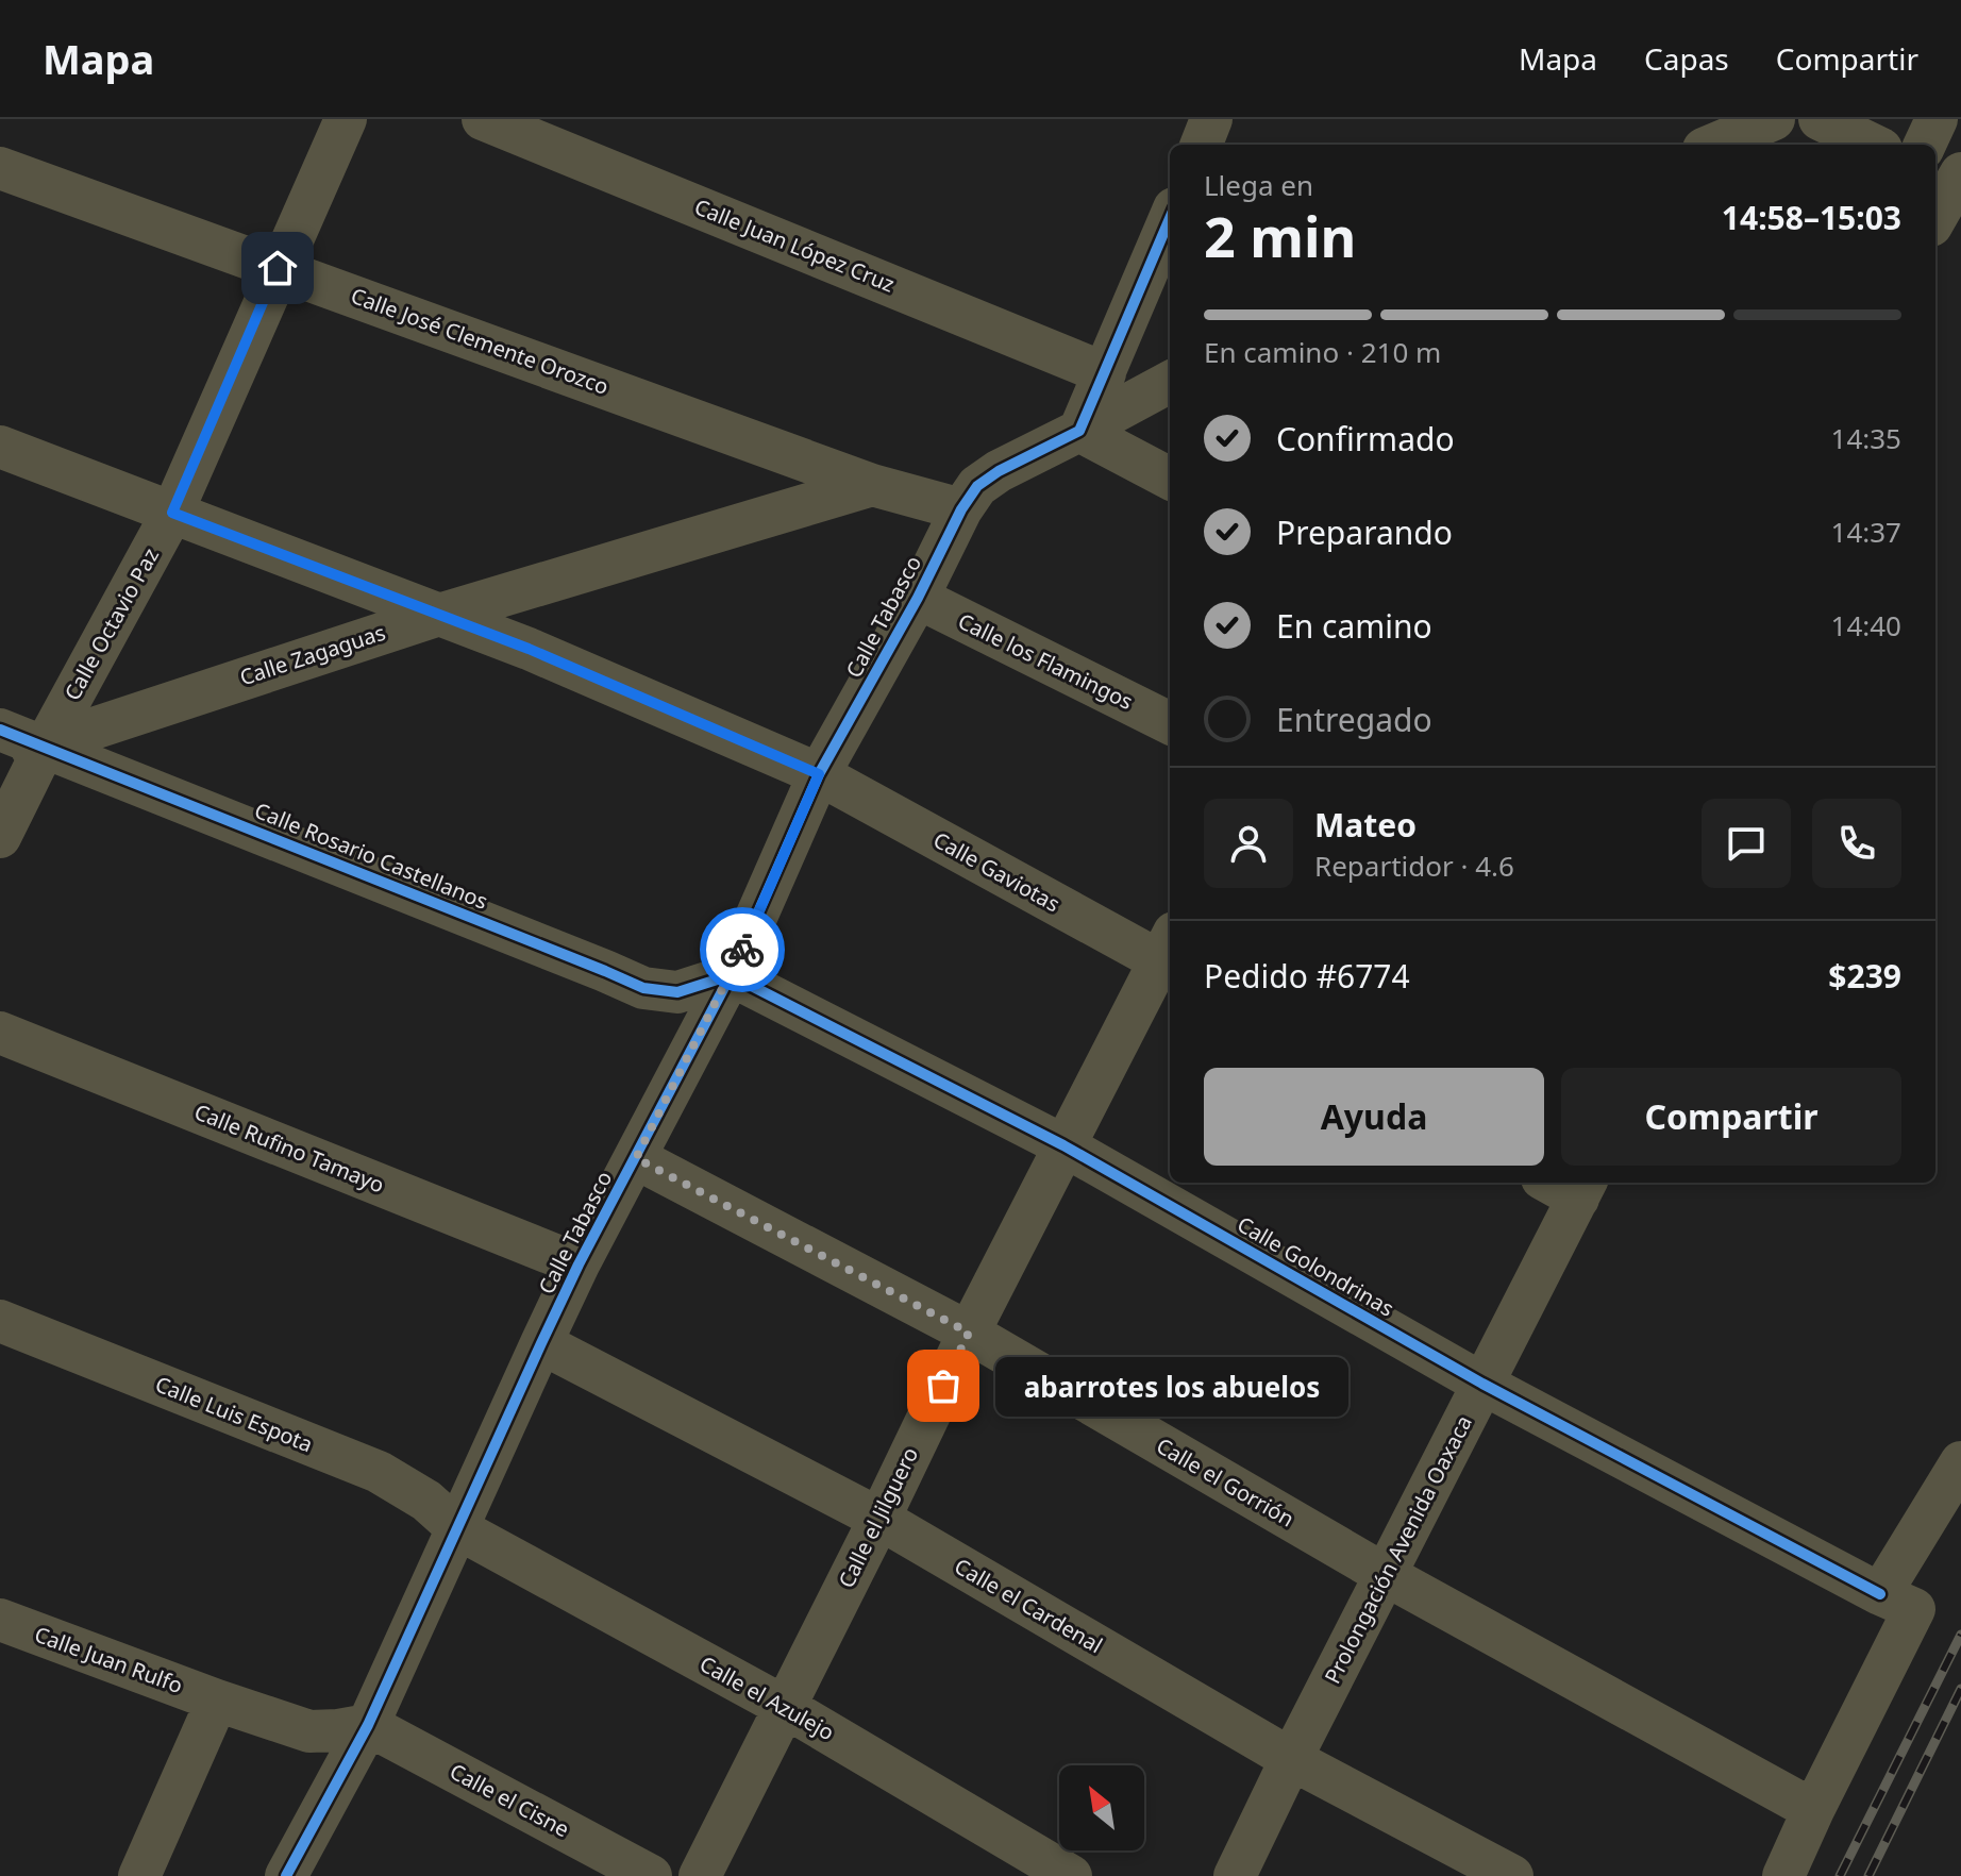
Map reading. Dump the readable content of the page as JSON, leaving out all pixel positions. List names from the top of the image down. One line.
{"streets":{"street":["Calle Juan López Cruz","Calle José Clemente Orozco","Calle Tabasco","Calle Octavio Paz","Calle Zagaguas","Calle los Flamingos","Calle Rosario Castellanos","Calle Gaviotas","Calle Rufino Tamayo","Calle Golondrinas","Calle Luis Espota","Calle el Gorrión","Calle el Jilguero","Prolongación Avenida Oaxaca","Calle el Cardenal","Calle Juan Rulfo","Calle el Azulejo","Calle el Cisne"]},"crossings":[["Calle José Clemente Orozco","Calle Tabasco"],["Calle José Clemente Orozco","Calle Octavio Paz"],["Calle José Clemente Orozco","Calle Zagaguas"],["Calle Tabasco","Calle los Flamingos"],["Calle Tabasco","Calle Rosario Castellanos"],["Calle Tabasco","Calle Gaviotas"],["Calle Tabasco","Calle Rufino Tamayo"],["Calle Tabasco","Calle Golondrinas"],["Calle Tabasco","Calle Luis Espota"],["Calle Tabasco","Calle el Gorrión"],["Calle Tabasco","Calle el Cardenal"],["Calle Tabasco","Calle Juan Rulfo"],["Calle Tabasco","Calle el Azulejo"],["Calle Tabasco","Calle el Cisne"],["Calle Octavio Paz","Calle Zagaguas"],["Calle Octavio Paz","Calle Rosario Castellanos"],["Calle Octavio Paz","Calle Gaviotas"],["Calle Zagaguas","Calle Rosario Castellanos"],["Calle Zagaguas","Calle Gaviotas"],["Calle Rosario Castellanos","Calle Golondrinas"],["Calle Gaviotas","Calle el Jilguero"],["Calle Golondrinas","Calle el Gorrión"],["Calle Golondrinas","Calle el Jilguero"],["Calle Golondrinas","Prolongación Avenida Oaxaca"],["Calle Luis Espota","Calle el Azulejo"],["Calle el Gorrión","Calle el Jilguero"],["Calle el Gorrión","Prolongación Avenida Oaxaca"],["Calle el Jilguero","Calle el Cardenal"],["Calle el Jilguero","Calle el Azulejo"],["Prolongación Avenida Oaxaca","Calle el Cardenal"],["Calle Juan Rulfo","Calle el Cisne"]],"places":["abarrotes los abuelos"],"north":"top left","page":{"header":"Mapa","nav":["Mapa","Capas","Compartir"],"heading":["2 min","Llega en","14:58–15:03"],"panel":["Mateo","Repartidor · 4.6","Pedido #6774","$239"],"bar":"En camino · 210 m","list":[["Confirmado","14:35"],["Preparando","14:37"],["En camino","14:40"],"Entregado"],"buttons":["Ayuda","Compartir"],"bubble":"abarrotes los abuelos"}}
